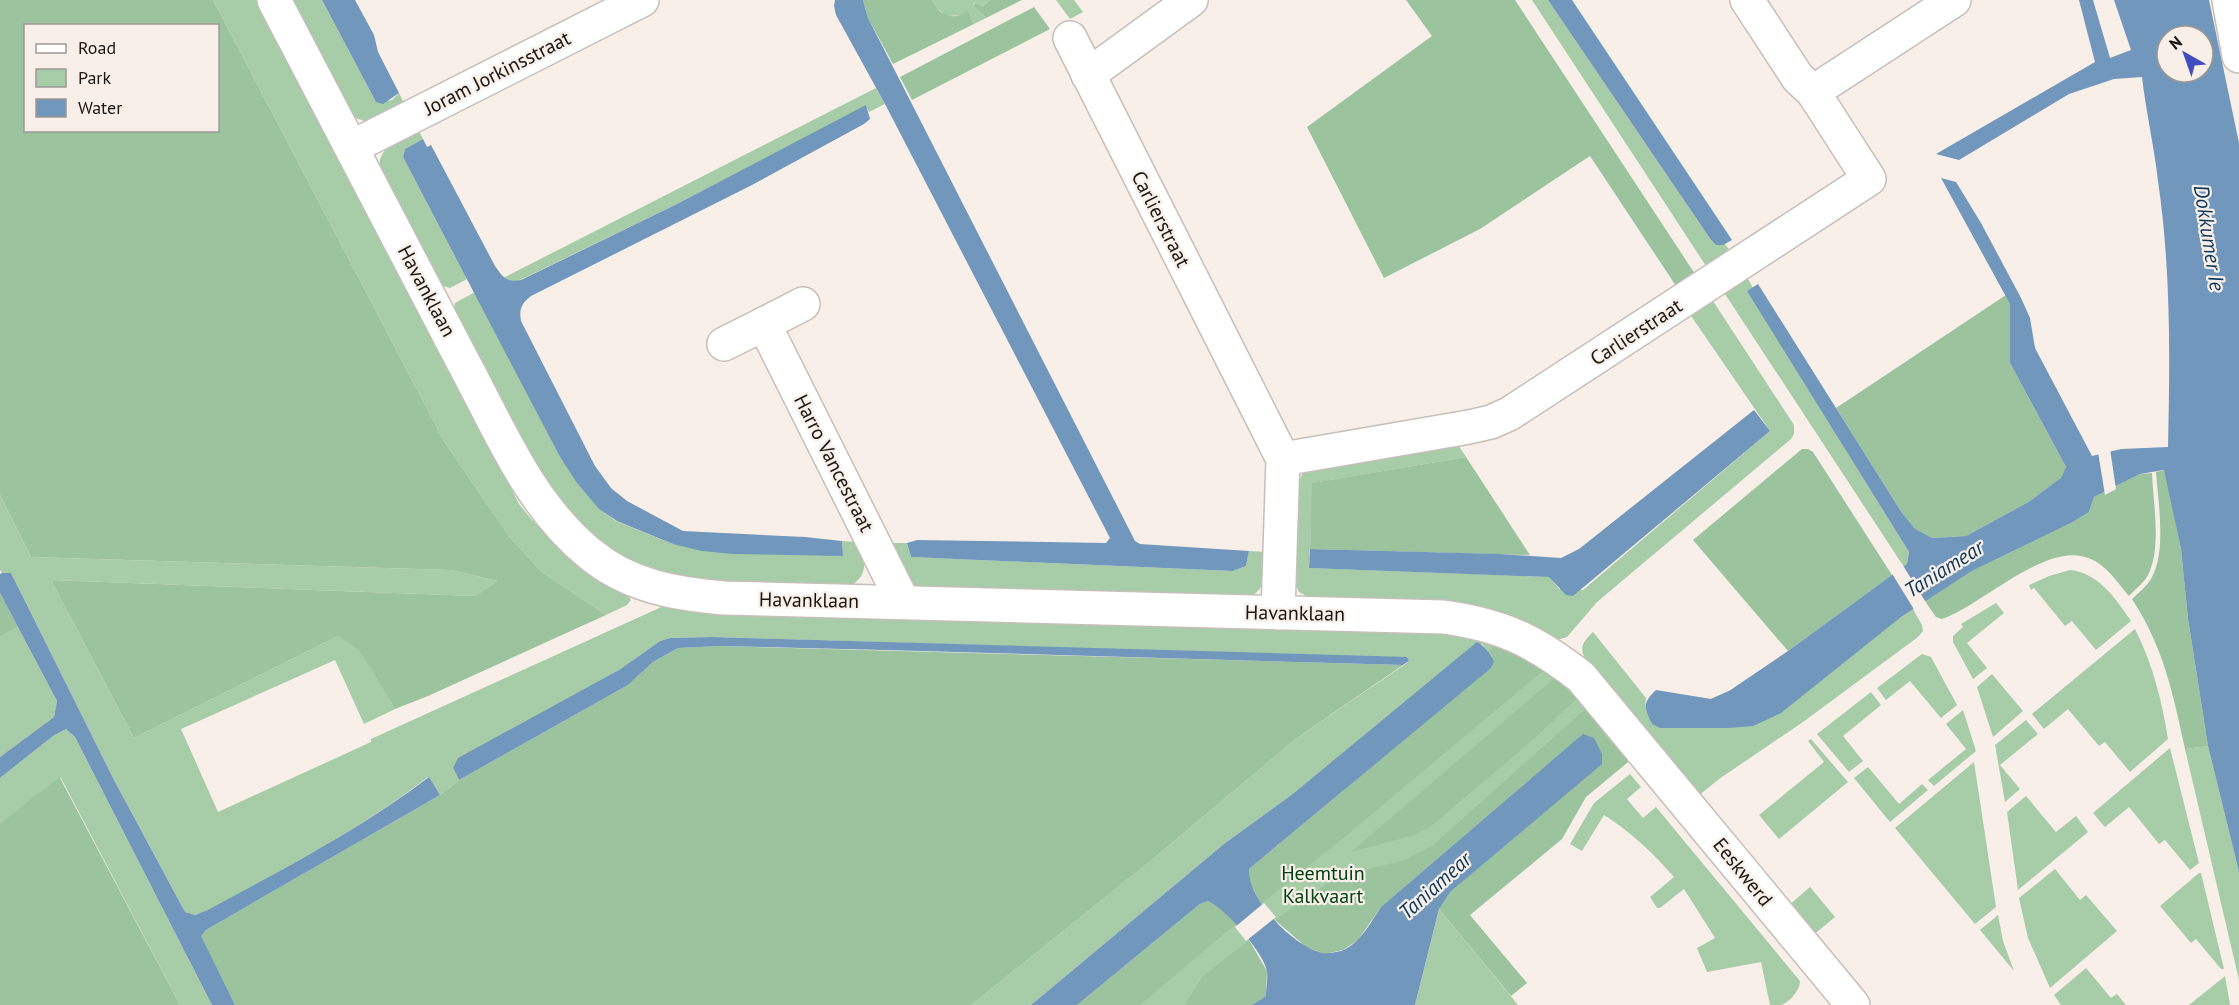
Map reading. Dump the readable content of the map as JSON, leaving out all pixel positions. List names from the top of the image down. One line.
{"streets":{"street":["Joram Jorkinsstraat","Carlierstraat","Havanklaan","Harro Vancestraat","Eeskwerd"]},"crossings":[["Joram Jorkinsstraat","Havanklaan"],["Carlierstraat","Havanklaan"],["Havanklaan","Harro Vancestraat"],["Havanklaan","Eeskwerd"]],"water":["Dokkumer Ie","Taniamear"],"parks":["Heemtuin Kalkvaart"],"legend":["Road","Park","Water"],"north":"top left"}
